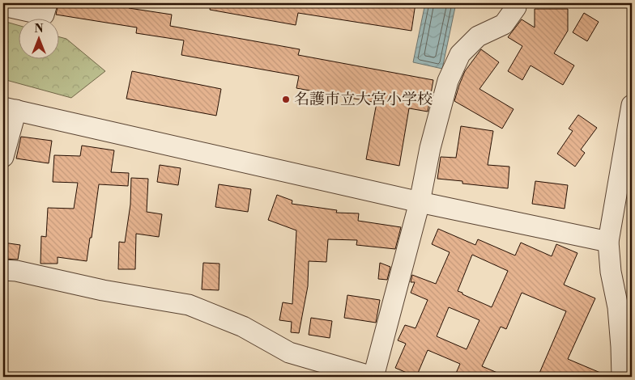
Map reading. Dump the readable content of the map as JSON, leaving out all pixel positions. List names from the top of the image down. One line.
{"places":["名護市立大宮小学校"],"north":"top"}
